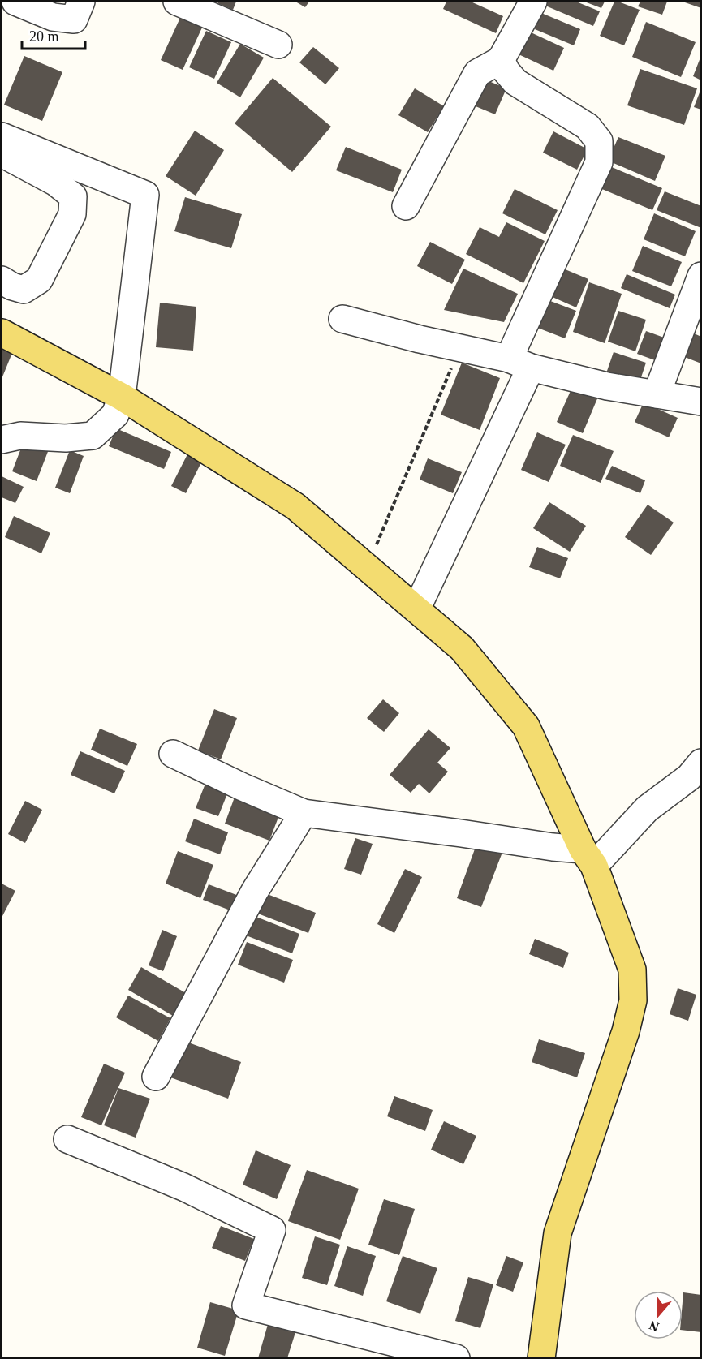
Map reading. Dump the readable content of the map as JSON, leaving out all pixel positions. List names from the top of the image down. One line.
{"scale_bar":"20 m","north":"bottom"}
